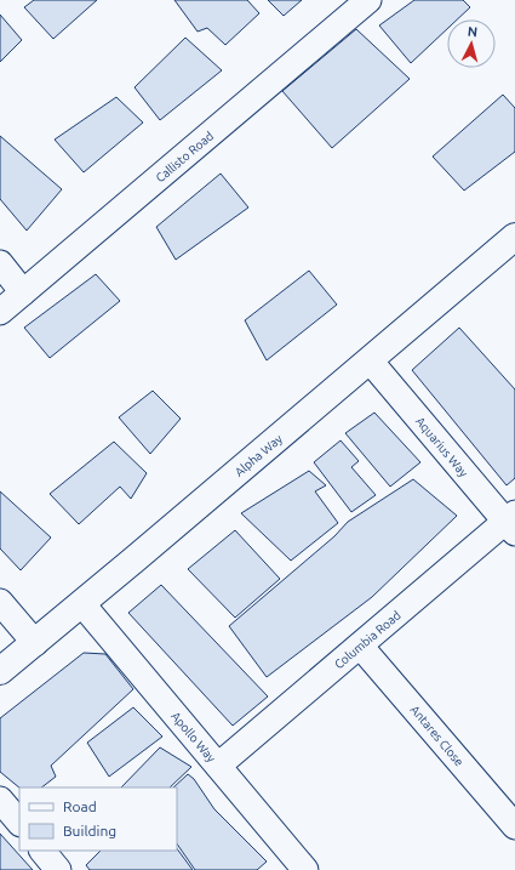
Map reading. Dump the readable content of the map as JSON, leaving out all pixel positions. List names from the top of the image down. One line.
{"streets":{"street":["Callisto Road","Aquarius Way","Alpha Way","Columbia Road","Antares Close","Apollo Way"]},"crossings":[["Aquarius Way","Alpha Way"],["Aquarius Way","Columbia Road"],["Alpha Way","Apollo Way"],["Columbia Road","Antares Close"],["Columbia Road","Apollo Way"]],"legend":["Road","Building"],"north":"top"}
